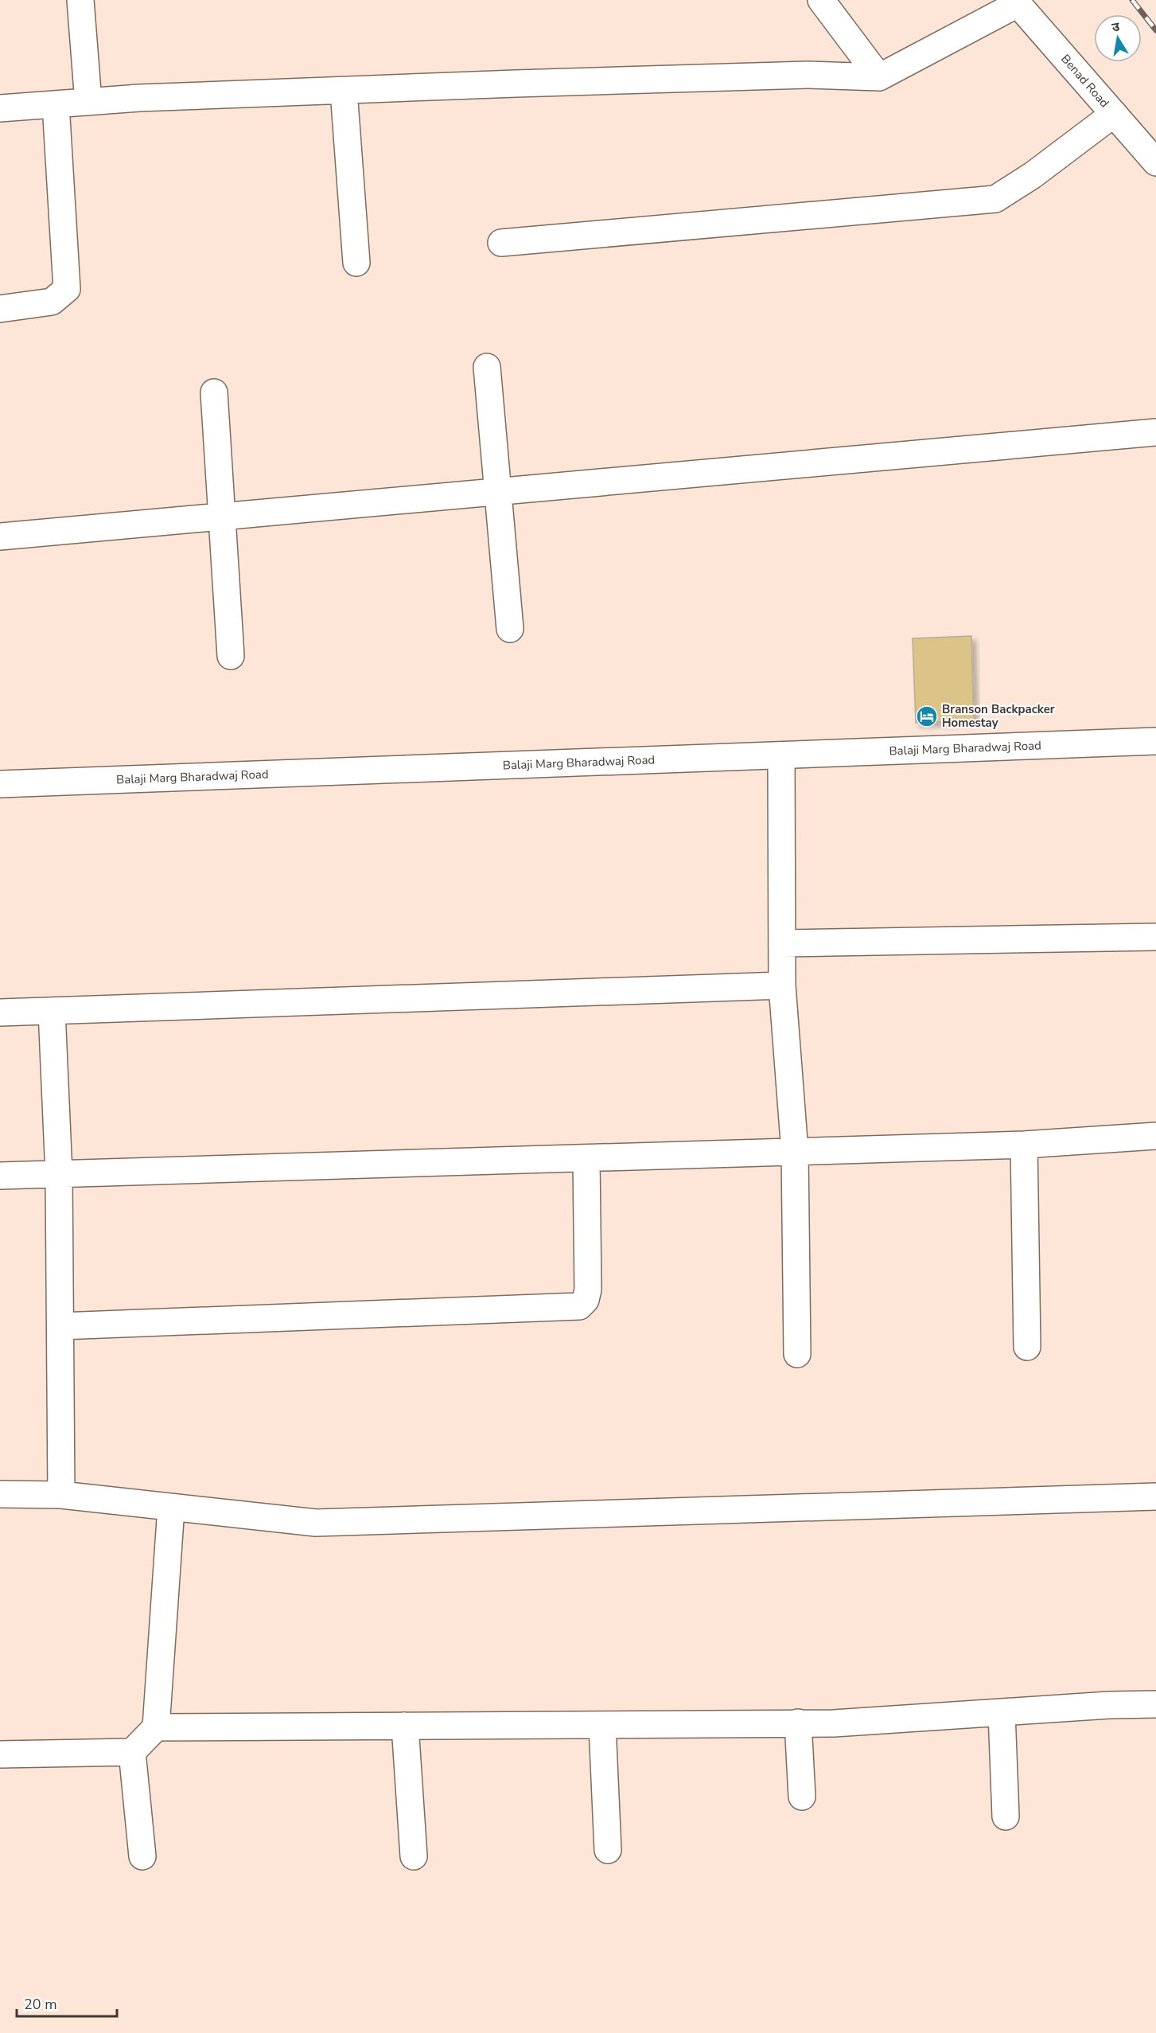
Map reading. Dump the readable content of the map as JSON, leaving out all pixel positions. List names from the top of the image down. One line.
{"streets":{"street":["Benad Road","Balaji Marg Bharadwaj Road"]},"places":{"hotel":["Branson Backpacker Homestay"]},"scale_bar":"20 m","north":"top"}
